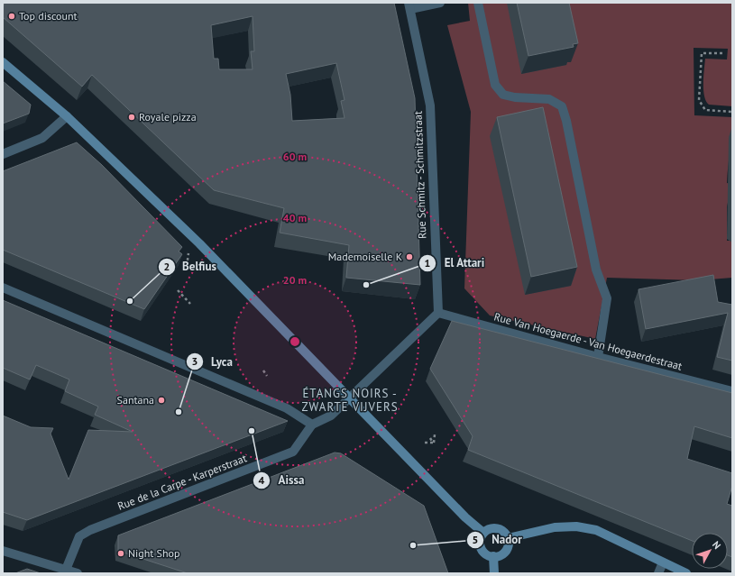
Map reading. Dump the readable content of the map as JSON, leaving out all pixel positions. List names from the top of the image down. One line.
{"streets":{"street":["Rue Schmitz - Schmitzstraat","Rue Van Hoegaerde - Van Hoegaerdestraat","Rue de la Carpe - Karperstraat"]},"crossings":[["Rue Schmitz - Schmitzstraat","Rue Van Hoegaerde - Van Hoegaerdestraat"]],"districts":["ÉTANGS NOIRS - ZWARTE VIJVERS"],"places":["Top discount","Royale pizza","Mademoiselle K","El Attari","Belfius","Santana","Lyca","Aissa","Nador","Night Shop"],"north":"top right","rings":["60 m","40 m","20 m"]}
